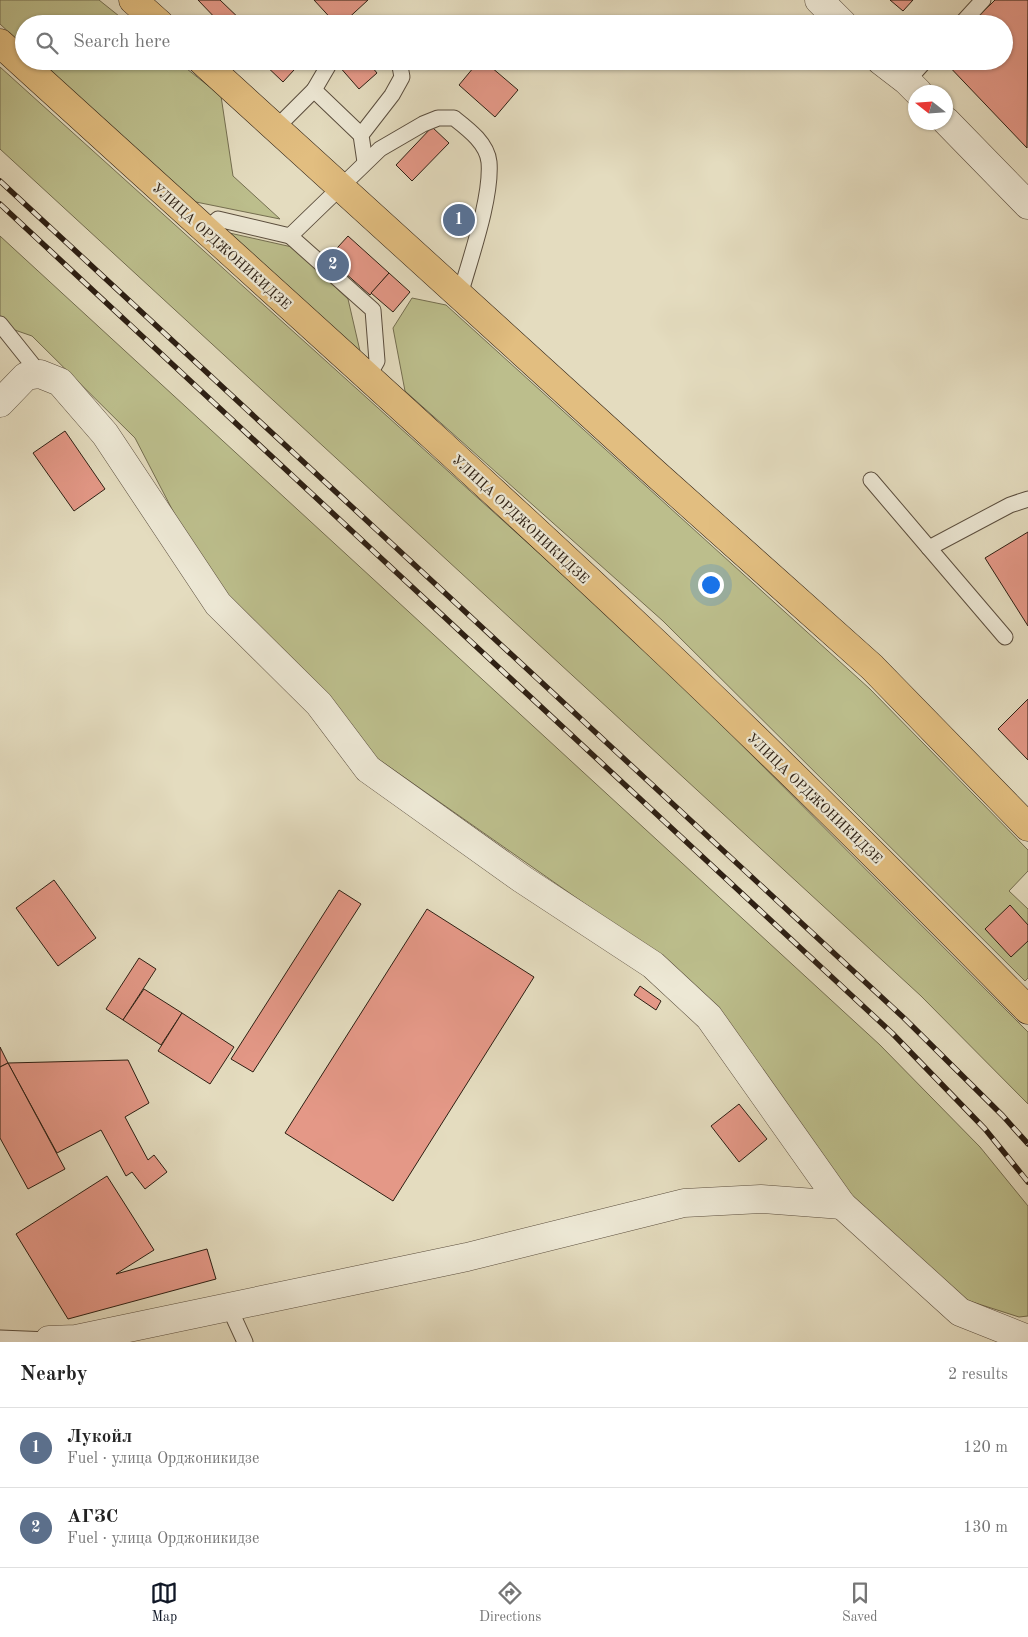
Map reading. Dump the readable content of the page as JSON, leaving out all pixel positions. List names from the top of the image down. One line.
{"streets":{"main road":["УЛИЦА ОРДЖОНИКИДЗЕ"]},"north":"left","page":{"search":"Search here","pins":["1","2"],"heading":["Nearby","2 results"],"list":[{"mark":"1","name":"Лукойл","note":"Fuel · улица Орджоникидзе","value":"120 m"},{"mark":"2","name":"АГЗС","note":"Fuel · улица Орджоникидзе","value":"130 m"}],"nav":["Map","Directions","Saved"]}}
